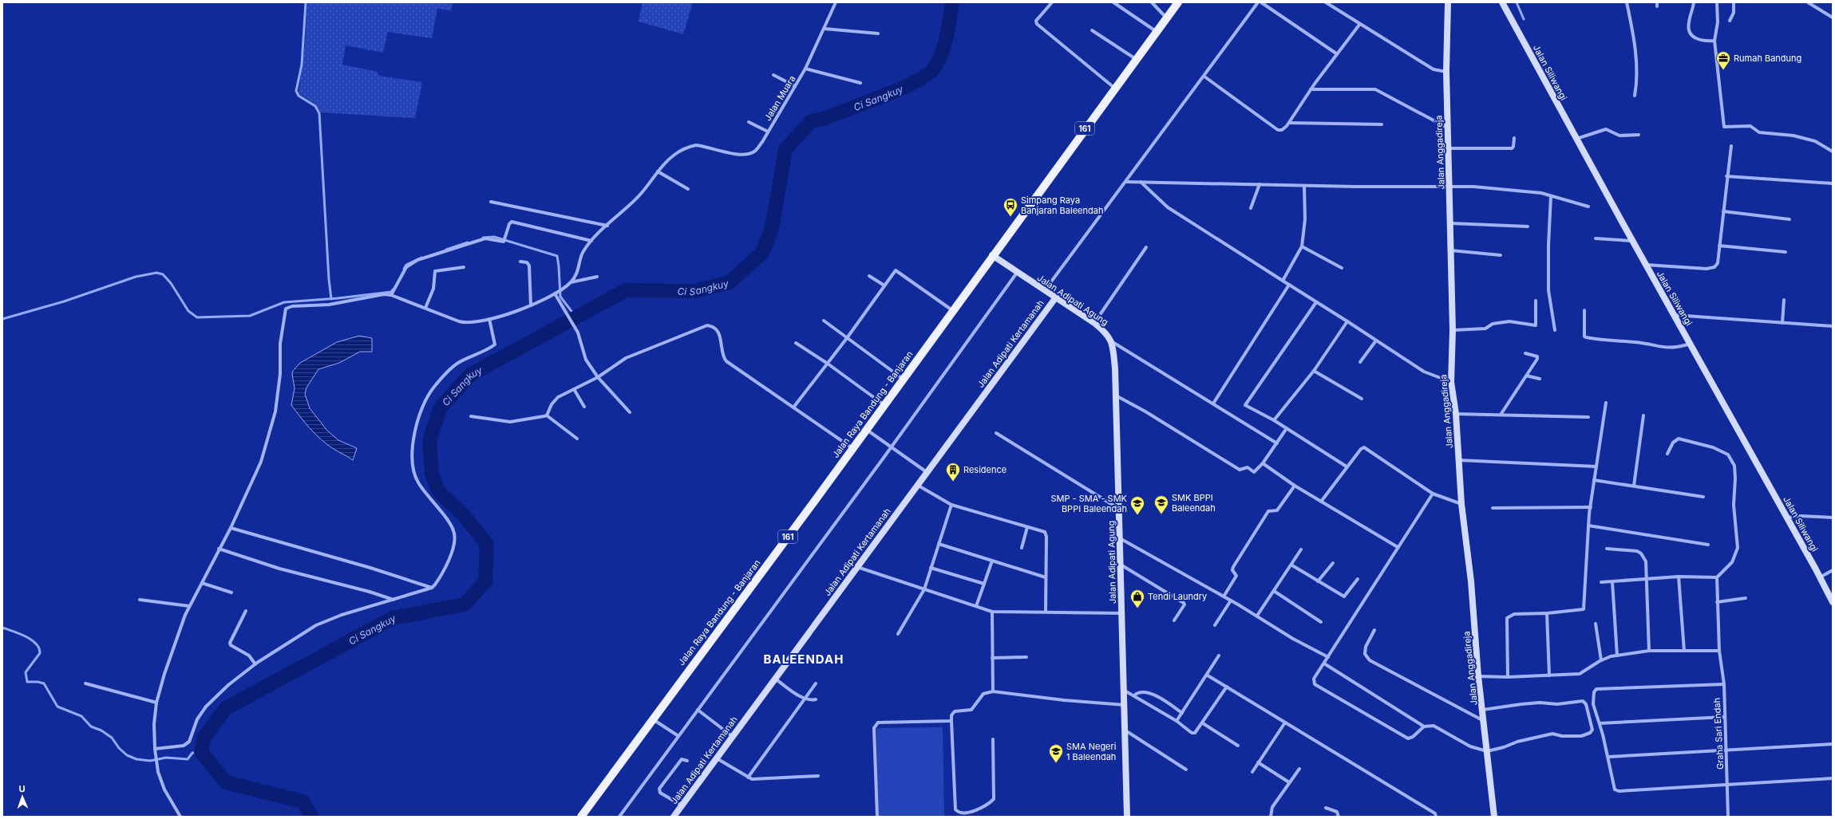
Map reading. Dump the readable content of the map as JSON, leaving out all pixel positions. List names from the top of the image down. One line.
{"streets":{"main road":["Jalan Siliwangi","161","Jalan Anggadireja","Jalan Adipati Agung","Jalan Adipati Kertamanah","Jalan Raya Bandung - Banjaran"],"street":["Jalan Muara","Graha Sari Endah"]},"crossings":[["Jalan Adipati Agung","Jalan Adipati Kertamanah"],["Jalan Adipati Agung","Jalan Raya Bandung - Banjaran"]],"districts":["BALEENDAH"],"water":["Ci Sangkuy"],"places":{"office":["Rumah Bandung"],"bus stop":["Simpang Raya Banjaran Baleendah"],"building":["Residence"],"school or university":["SMK BPPI Baleendah","SMP - SMA - SMK BPPI Baleendah","SMA Negeri 1 Baleendah"],"shop":["Tendi Laundry"]},"north":"top"}
